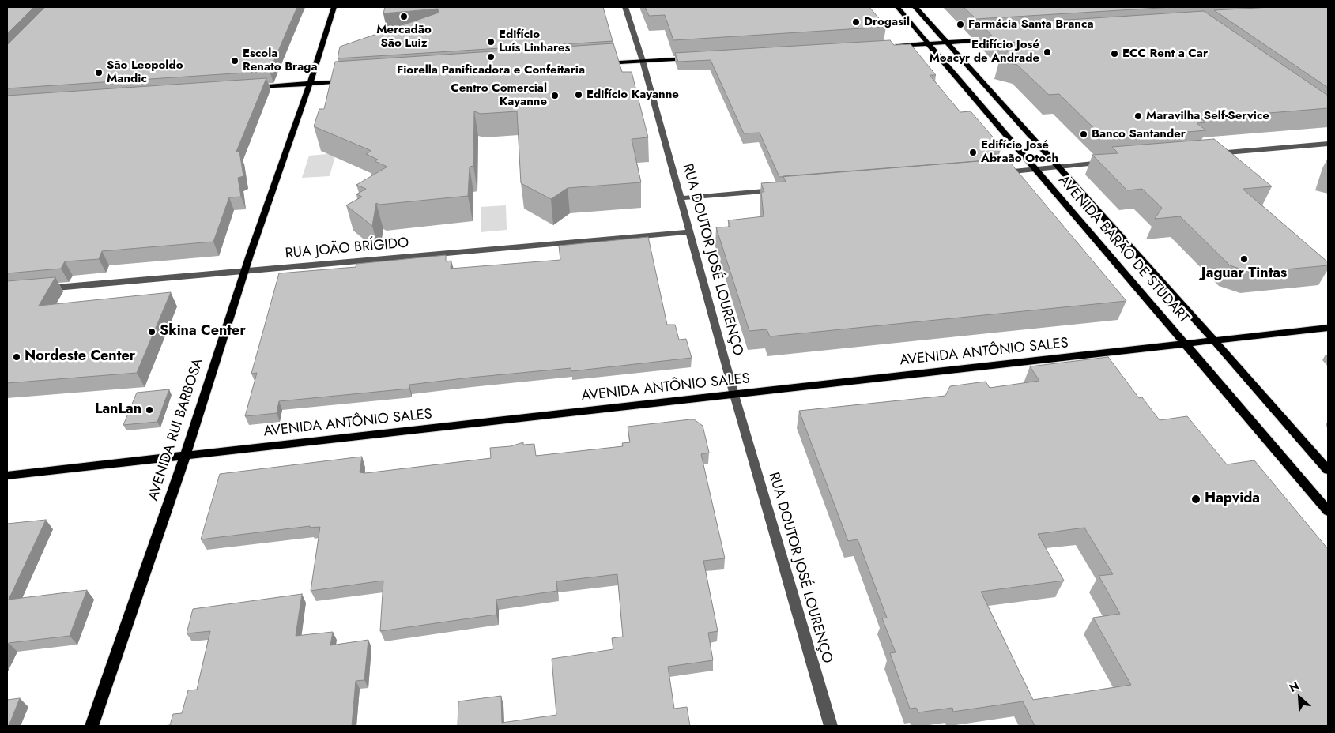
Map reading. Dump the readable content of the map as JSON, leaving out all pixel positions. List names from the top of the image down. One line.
{"streets":{"main road":["AVENIDA BARÃO DE STUDART","AVENIDA ANTÔNIO SALES","AVENIDA RUI BARBOSA"],"street":["RUA JOÃO BRÍGIDO","RUA DOUTOR JOSÉ LOURENÇO"]},"crossings":[["RUA JOÃO BRÍGIDO","RUA DOUTOR JOSÉ LOURENÇO"],["RUA JOÃO BRÍGIDO","AVENIDA RUI BARBOSA"],["AVENIDA BARÃO DE STUDART","AVENIDA ANTÔNIO SALES"],["RUA DOUTOR JOSÉ LOURENÇO","AVENIDA ANTÔNIO SALES"],["AVENIDA ANTÔNIO SALES","AVENIDA RUI BARBOSA"]],"places":["Mercadão São Luiz","Drogasil","Farmácia Santa Branca","Edifício Luís Linhares","Edifício José Moacyr de Andrade","ECC Rent a Car","Fiorella Panificadora e Confeitaria","Escola Renato Braga","São Leopoldo Mandic","Edifício Kayanne","Centro Comercial Kayanne","Maravilha Self-Service","Banco Santander","Edifício José Abraão Otoch","Jaguar Tintas","Skina Center","Nordeste Center","LanLan","Hapvida"],"north":"top left"}
